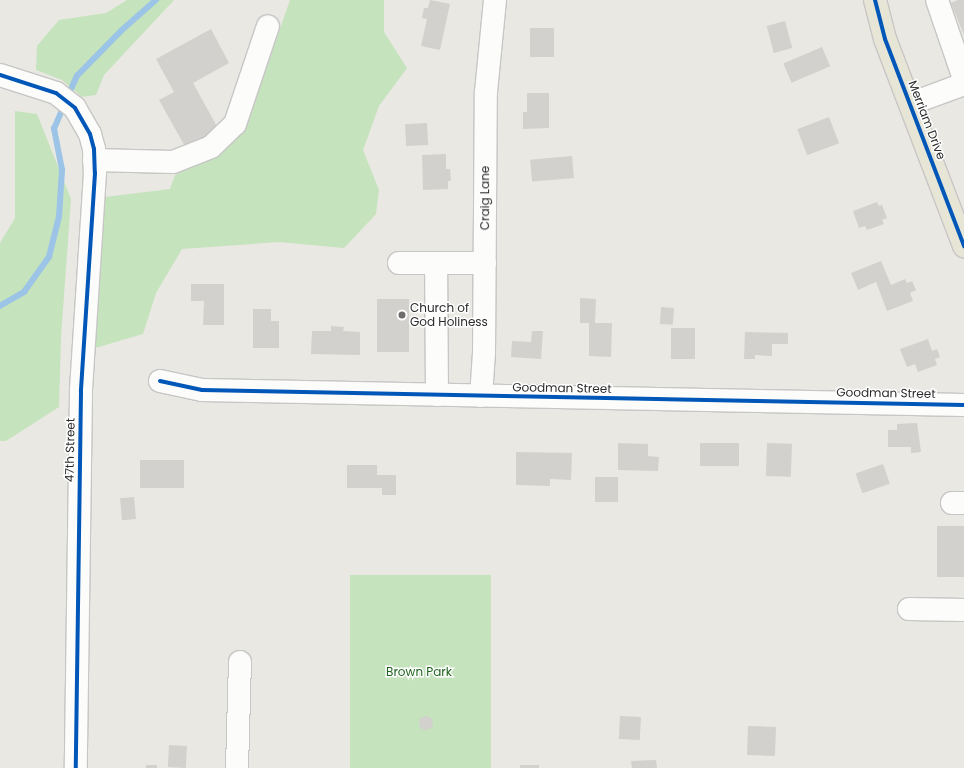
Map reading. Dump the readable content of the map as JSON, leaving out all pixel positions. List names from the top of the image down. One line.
{"streets":{"main road":["Merriam Drive"],"street":["Craig Lane","Goodman Street","47th Street"]},"crossings":[["Craig Lane","Goodman Street"]],"parks":["Brown Park"],"places":["Church of God Holiness"]}
